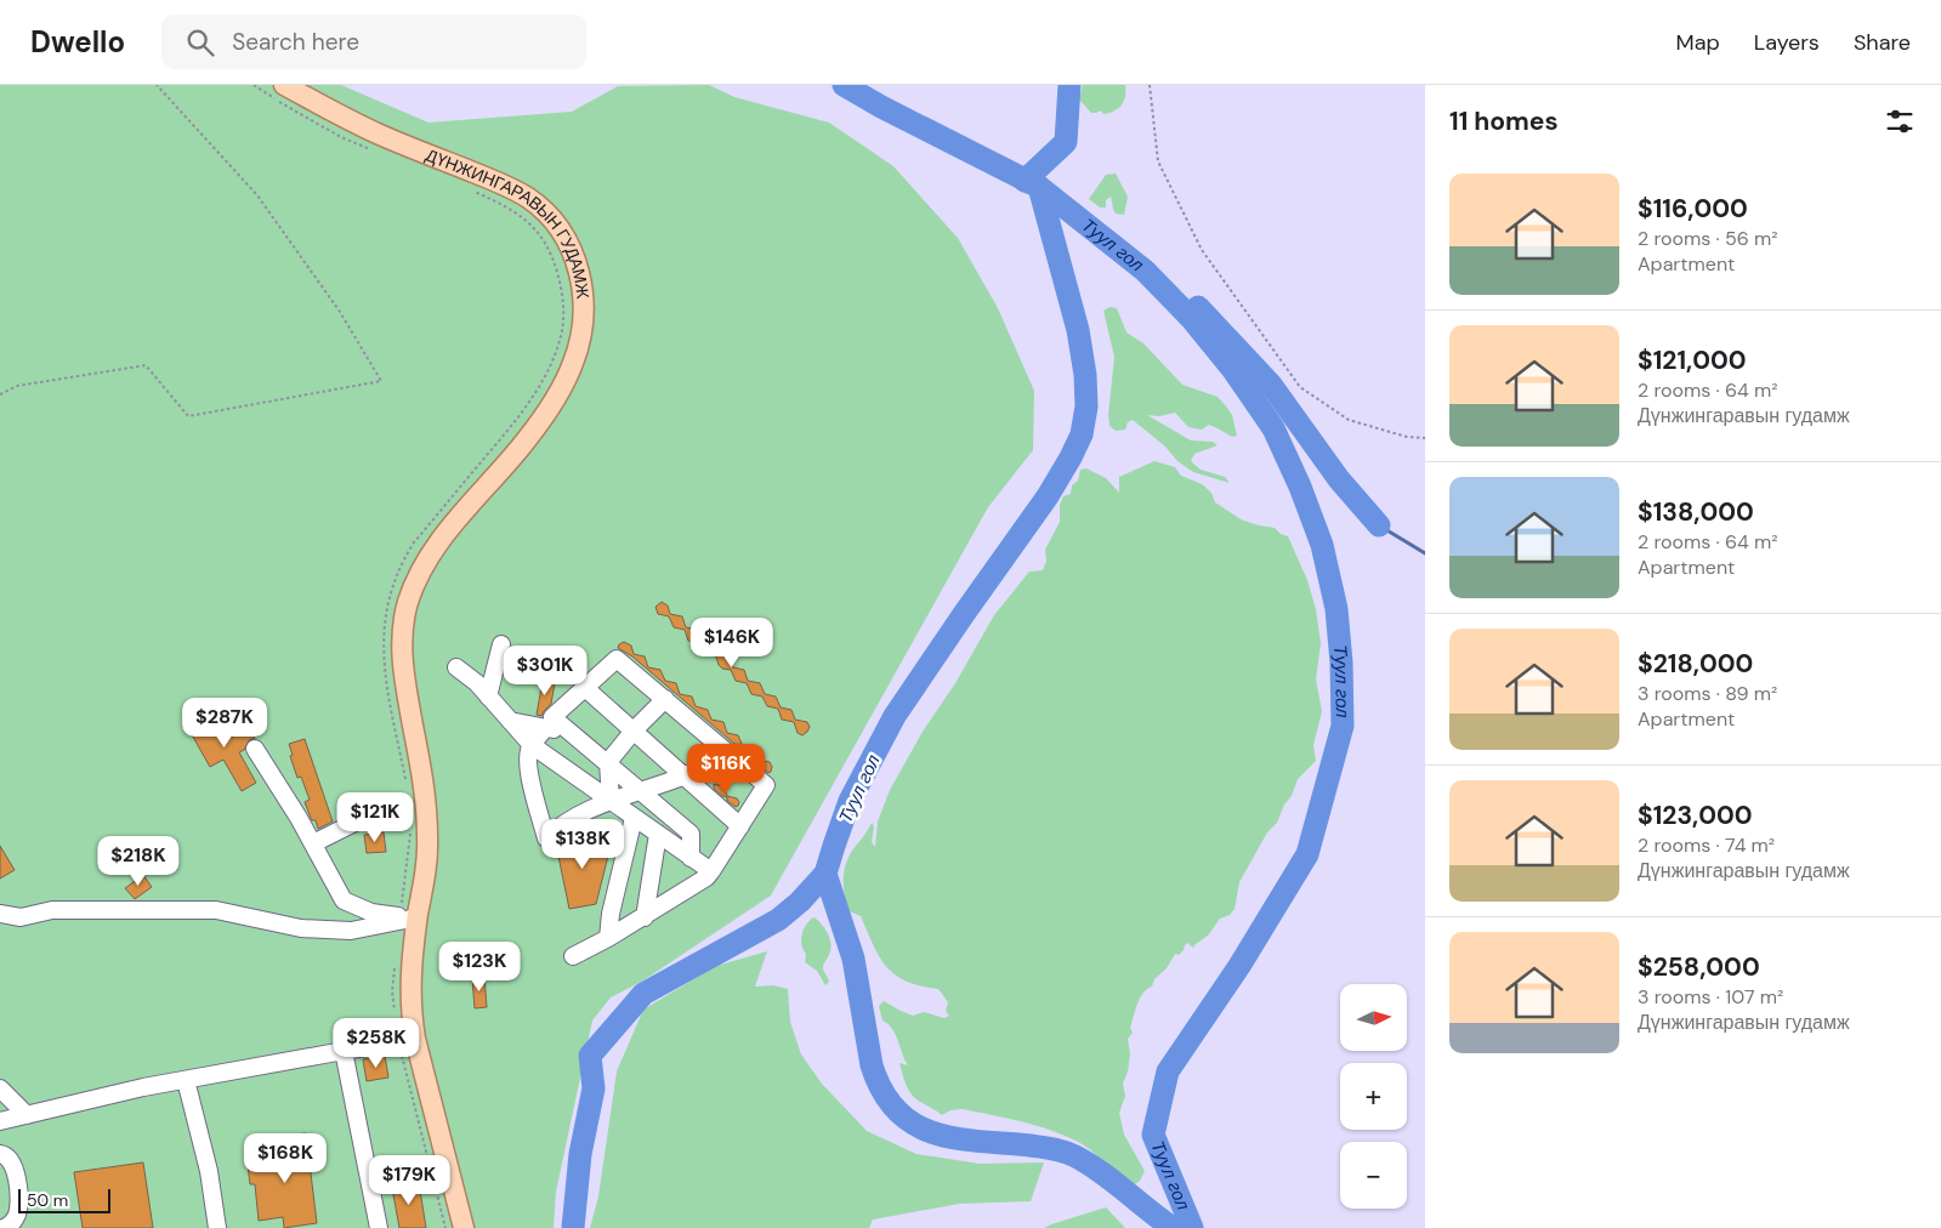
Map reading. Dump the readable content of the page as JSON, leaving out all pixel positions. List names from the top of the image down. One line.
{"streets":{"main road":["ДҮНЖИНГАРАВЫН ГУДАМЖ"]},"water":["Туул гол"],"scale_bar":"50 m","north":"right","page":{"header":"Dwello","search":"Search here","nav":["Map","Layers","Share"],"heading":"11 homes","list":[{"name":"$116,000","note":"2 rooms · 56 m² · Apartment"},{"name":"$121,000","note":"2 rooms · 64 m² · Дүнжингаравын гудамж"},{"name":"$138,000","note":"2 rooms · 64 m² · Apartment"},{"name":"$218,000","note":"3 rooms · 89 m² · Apartment"},{"name":"$123,000","note":"2 rooms · 74 m² · Дүнжингаравын гудамж"},{"name":"$258,000","note":"3 rooms · 107 m² · Дүнжингаравын гудамж"}],"price":["$146K","$301K","$287K","$116K","$121K","$138K","$218K","$123K","$258K","$168K","$179K"],"map_buttons":["+","−"],"scale":"50 m"}}
